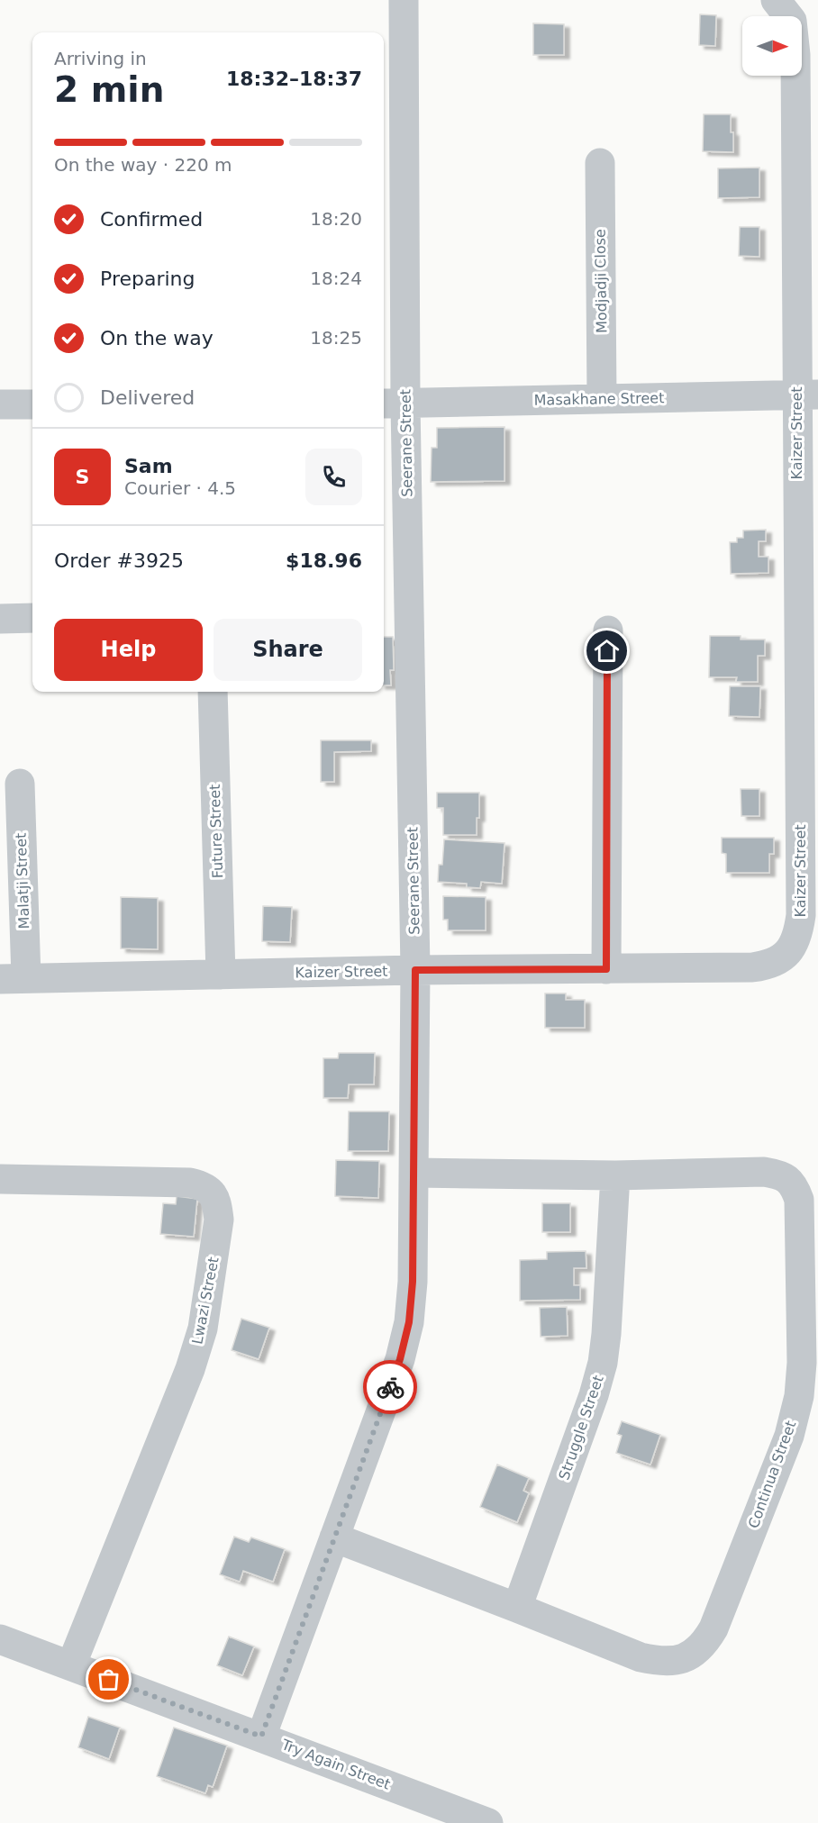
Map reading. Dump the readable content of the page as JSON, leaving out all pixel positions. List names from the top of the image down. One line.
{"streets":{"street":["Modjadji Close","Masakhane Street","Kaizer Street","Seerane Street","Future Street","Malatji Street","Lwazi Street","Struggle Street","Continua Street","Try Again Street"]},"crossings":[["Modjadji Close","Masakhane Street"],["Masakhane Street","Kaizer Street"],["Masakhane Street","Seerane Street"],["Kaizer Street","Seerane Street"],["Kaizer Street","Future Street"],["Kaizer Street","Malatji Street"],["Seerane Street","Continua Street"],["Seerane Street","Try Again Street"],["Lwazi Street","Try Again Street"],["Struggle Street","Continua Street"]],"north":"right","page":{"heading":["2 min","Arriving in","18:32–18:37"],"panel":["Sam","Courier · 4.5","Order #3925","$18.96"],"bar":"On the way · 220 m","list":[["Confirmed","18:20"],["Preparing","18:24"],["On the way","18:25"],"Delivered"],"round":"S","buttons":["Help","Share"]}}
